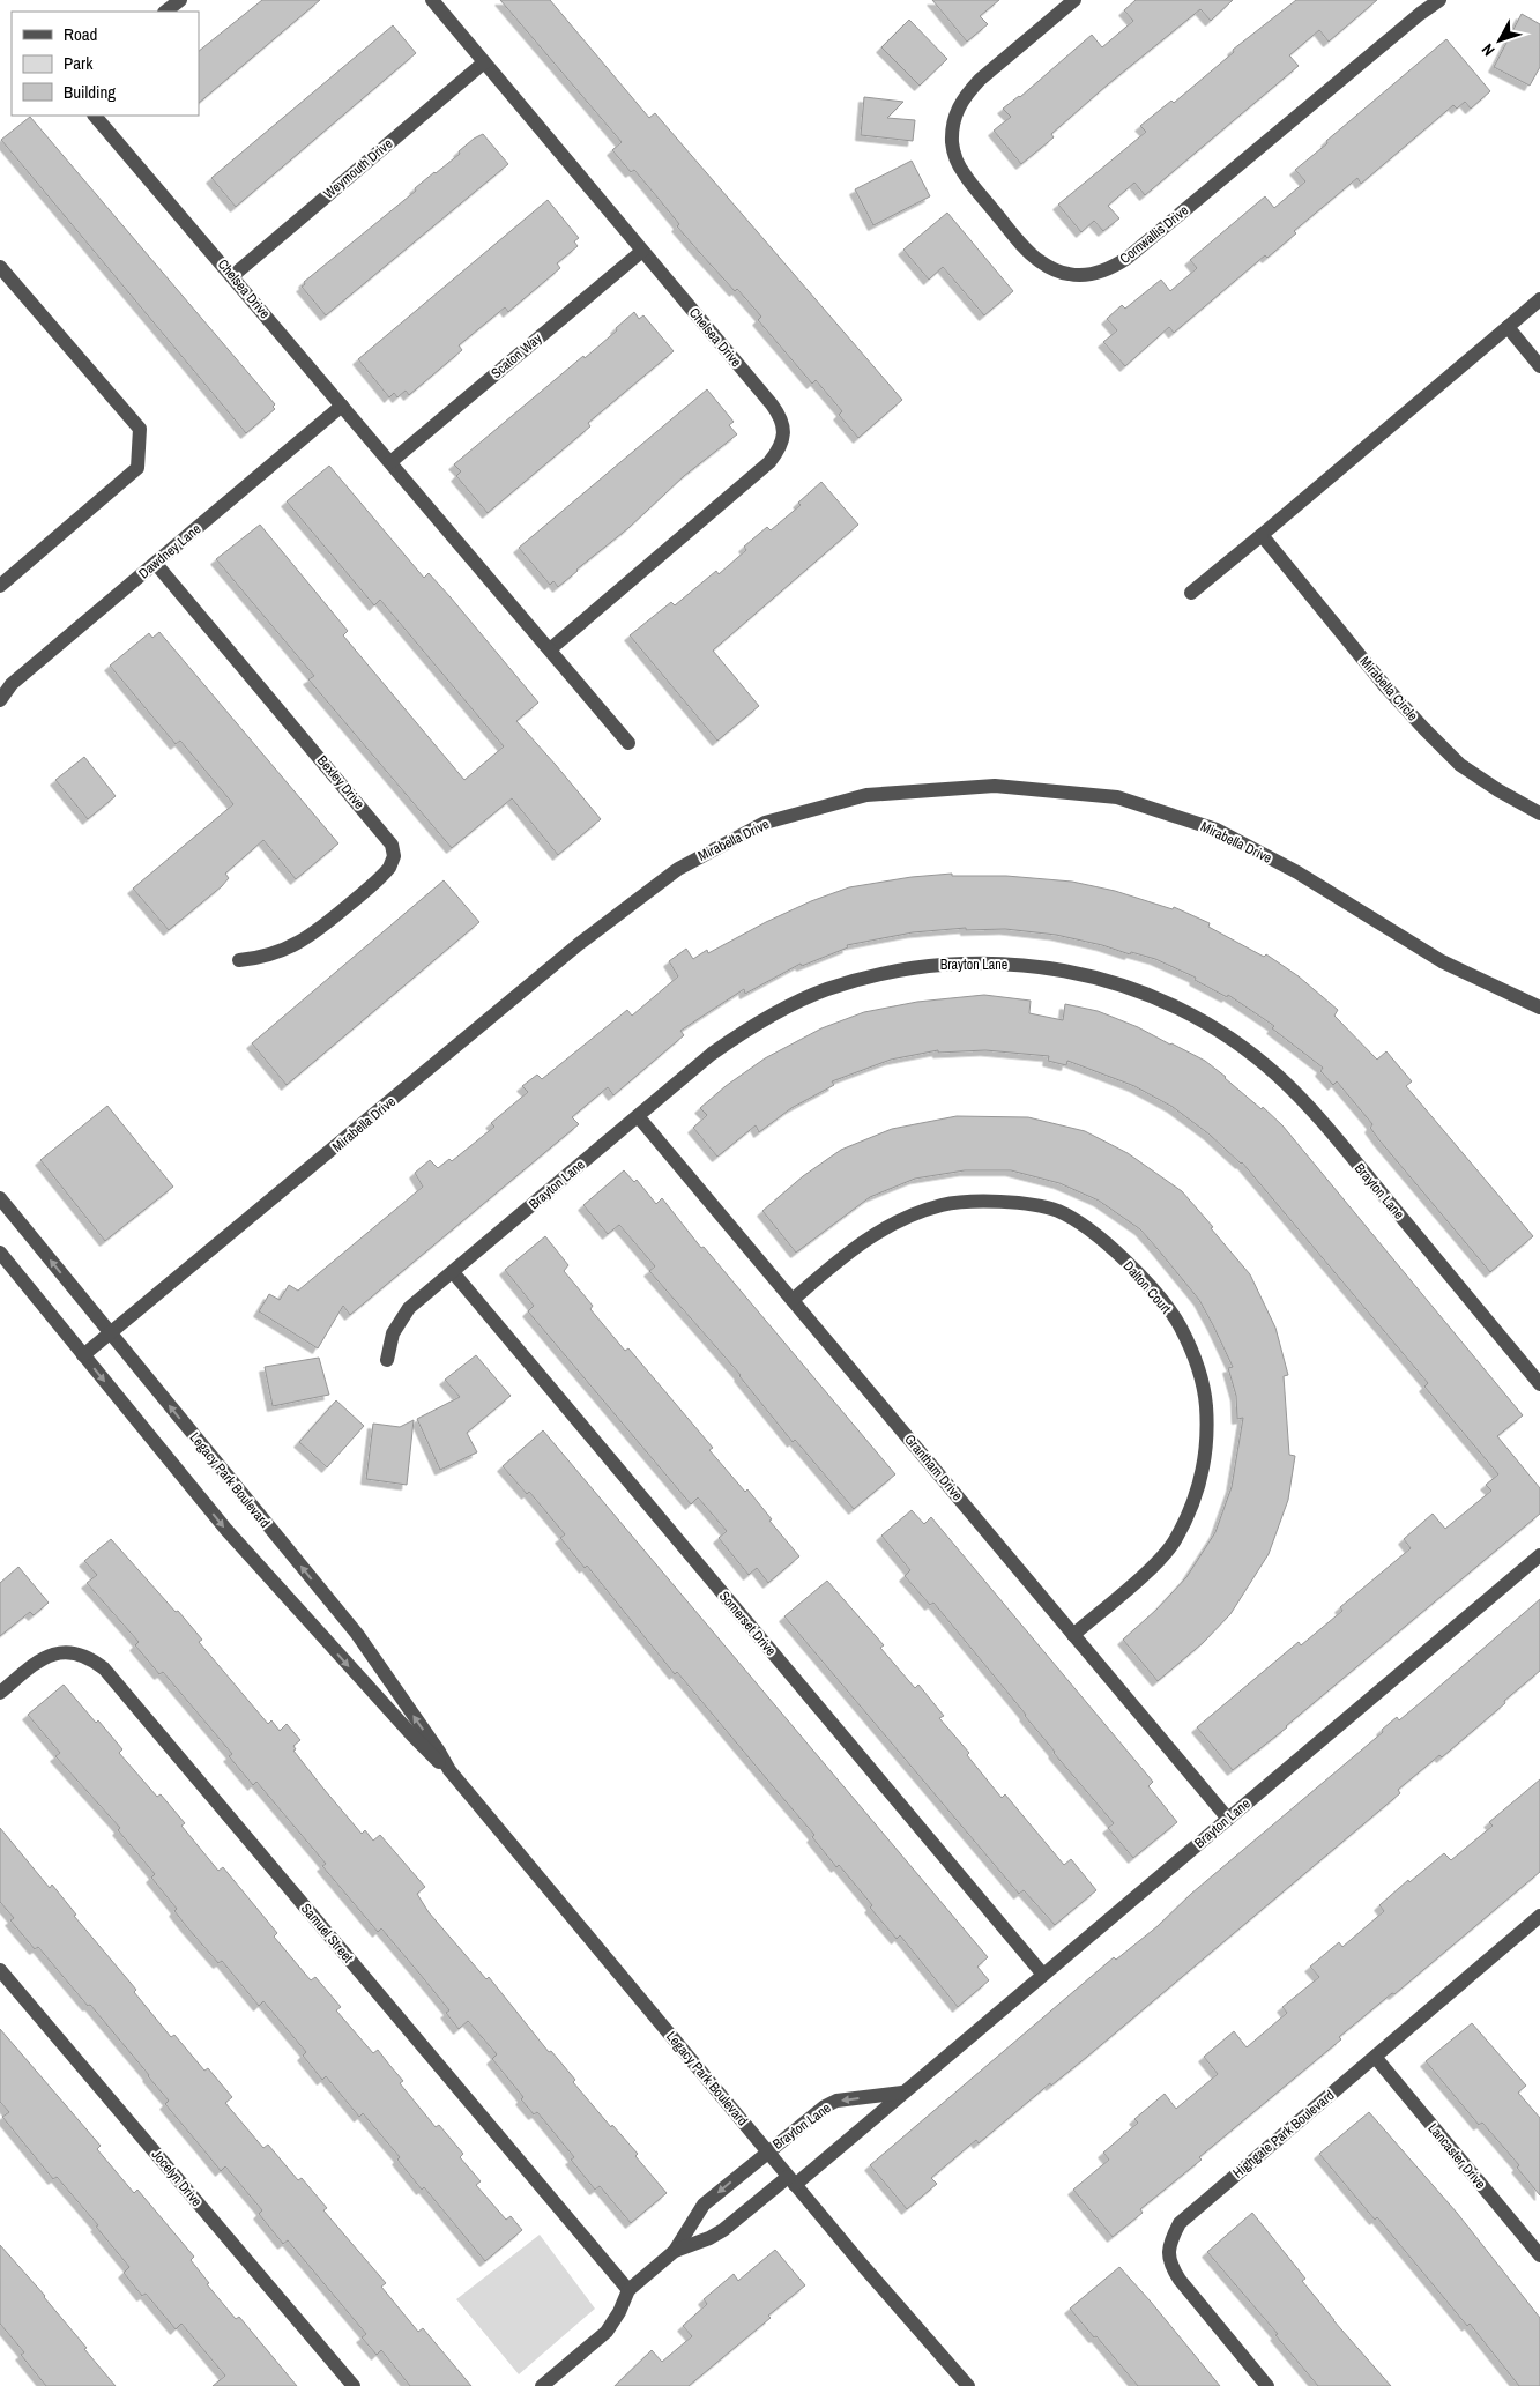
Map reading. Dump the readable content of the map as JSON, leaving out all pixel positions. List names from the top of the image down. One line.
{"streets":{"street":["Weymouth Drive","Cornwallis Drive","Chelsea Drive","Scaton Way","Dawdney Lane","Mirabella Circle","Bexley Drive","Mirabella Drive","Brayton Lane","Dalton Court","Grantham Drive","Legacy Park Boulevard","Somerset Drive","Samuel Street","Highgate Park Boulevard","Lancaster Drive","Jocelyn Drive"]},"crossings":[["Weymouth Drive","Chelsea Drive"],["Chelsea Drive","Scaton Way"],["Chelsea Drive","Dawdney Lane"],["Dawdney Lane","Bexley Drive"],["Mirabella Drive","Legacy Park Boulevard"],["Brayton Lane","Grantham Drive"],["Brayton Lane","Legacy Park Boulevard"],["Brayton Lane","Somerset Drive"],["Dalton Court","Grantham Drive"],["Highgate Park Boulevard","Lancaster Drive"]],"legend":["Road","Park","Building"],"north":"bottom left"}
